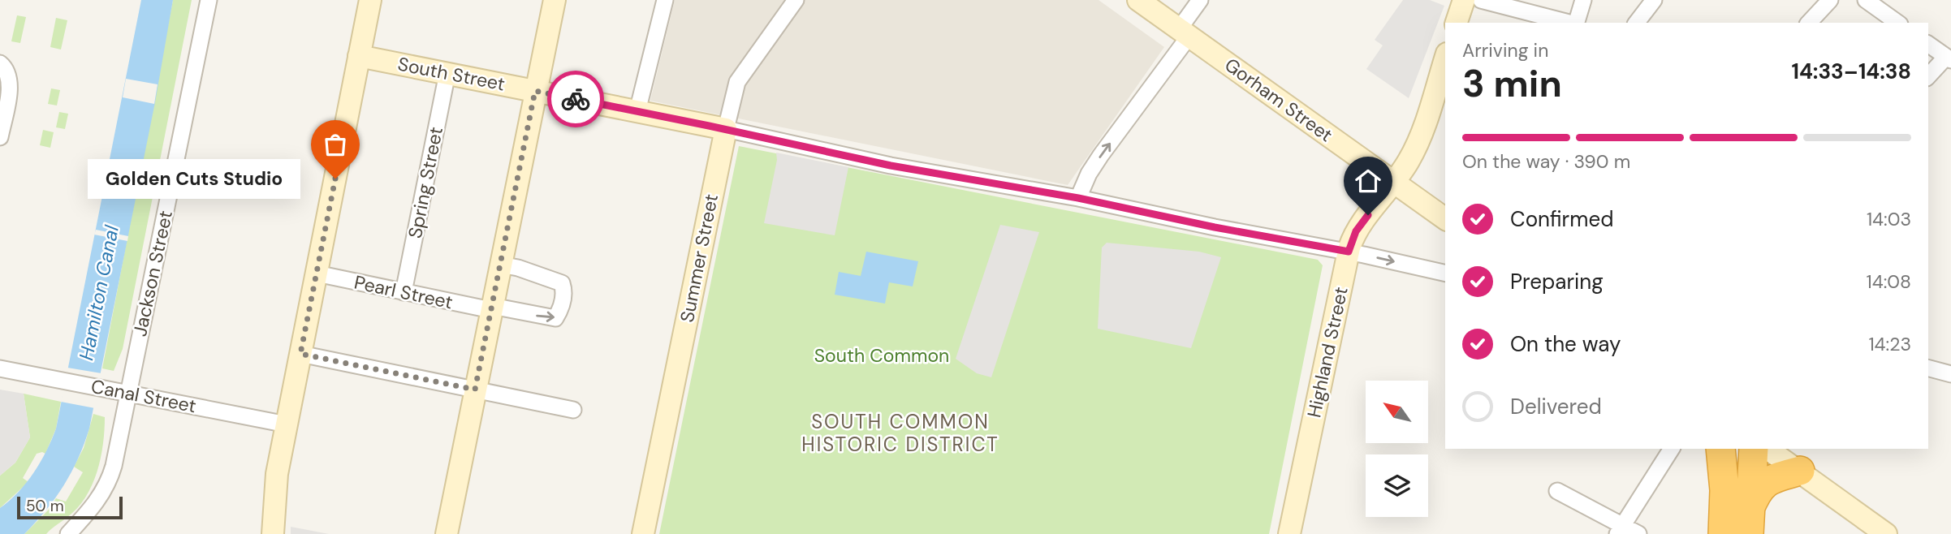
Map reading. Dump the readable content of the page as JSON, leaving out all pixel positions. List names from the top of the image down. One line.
{"streets":{"main road":["South Street","Gorham Street","Summer Street","Highland Street"],"street":["Spring Street","Jackson Street","Pearl Street","Canal Street"]},"crossings":[["South Street","Spring Street"],["South Street","Summer Street"],["South Street","Highland Street"],["Gorham Street","Highland Street"],["Spring Street","Pearl Street"],["Jackson Street","Canal Street"]],"districts":["SOUTH COMMON HISTORIC DISTRICT"],"water":["Hamilton Canal"],"parks":["South Common"],"places":["Golden Cuts Studio"],"scale_bar":"50 m","north":"top left","page":{"heading":["3 min","Arriving in","14:33–14:38"],"bar":"On the way · 390 m","bubble":"Golden Cuts Studio","list":[["Confirmed","14:03"],["Preparing","14:08"],["On the way","14:23"],"Delivered"],"scale":"50 m"}}
